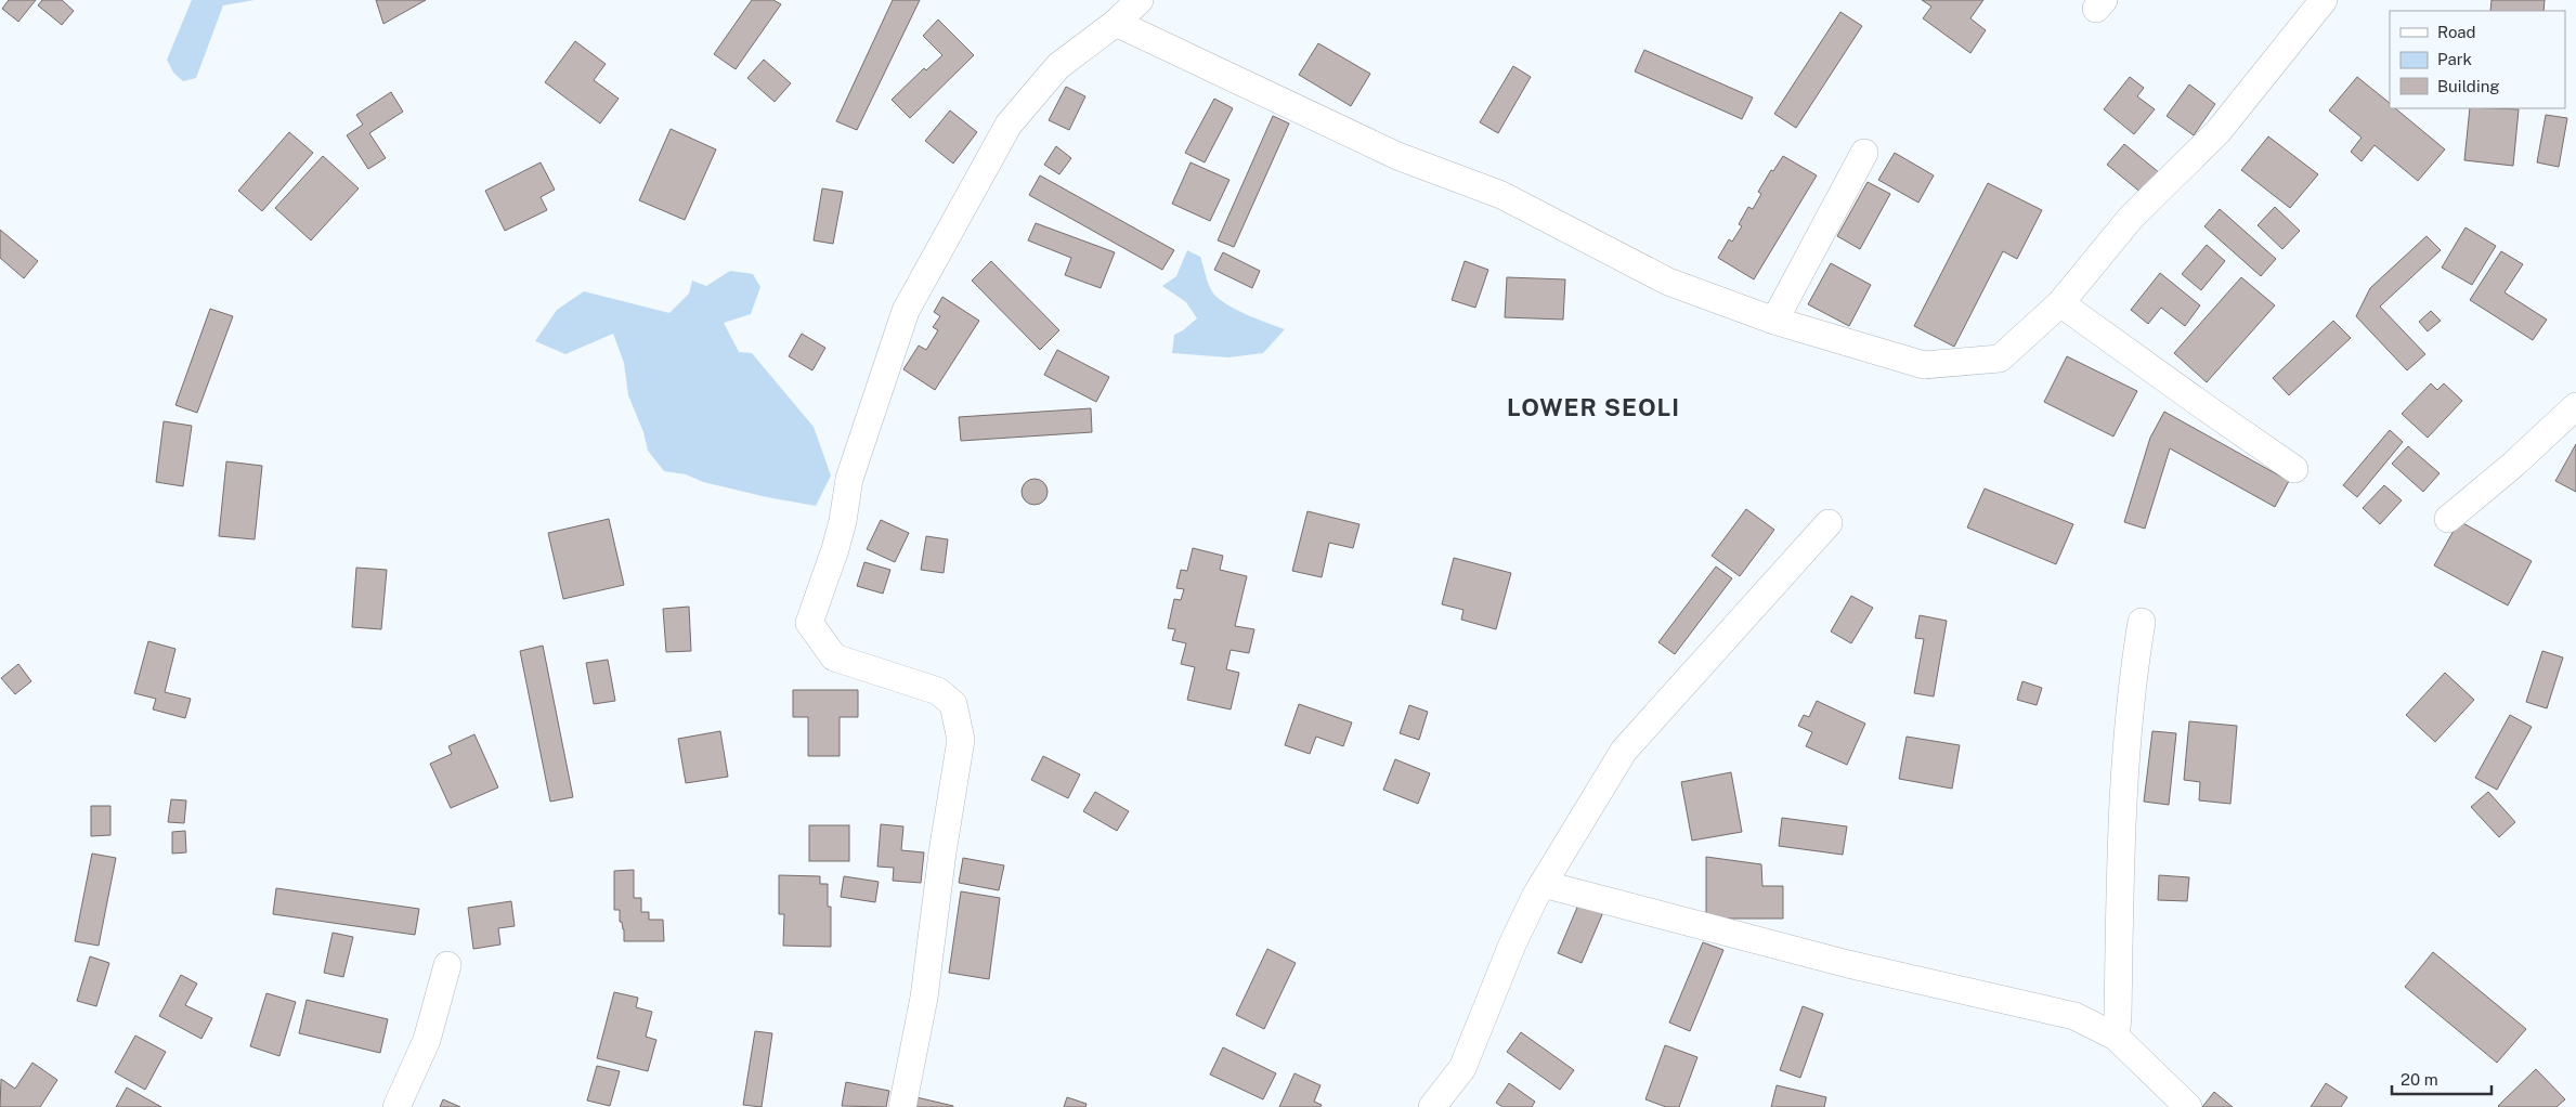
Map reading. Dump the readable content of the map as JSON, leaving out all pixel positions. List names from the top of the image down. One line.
{"districts":["LOWER SEOLI"],"legend":["Road","Park","Building"],"scale_bar":"20 m"}
